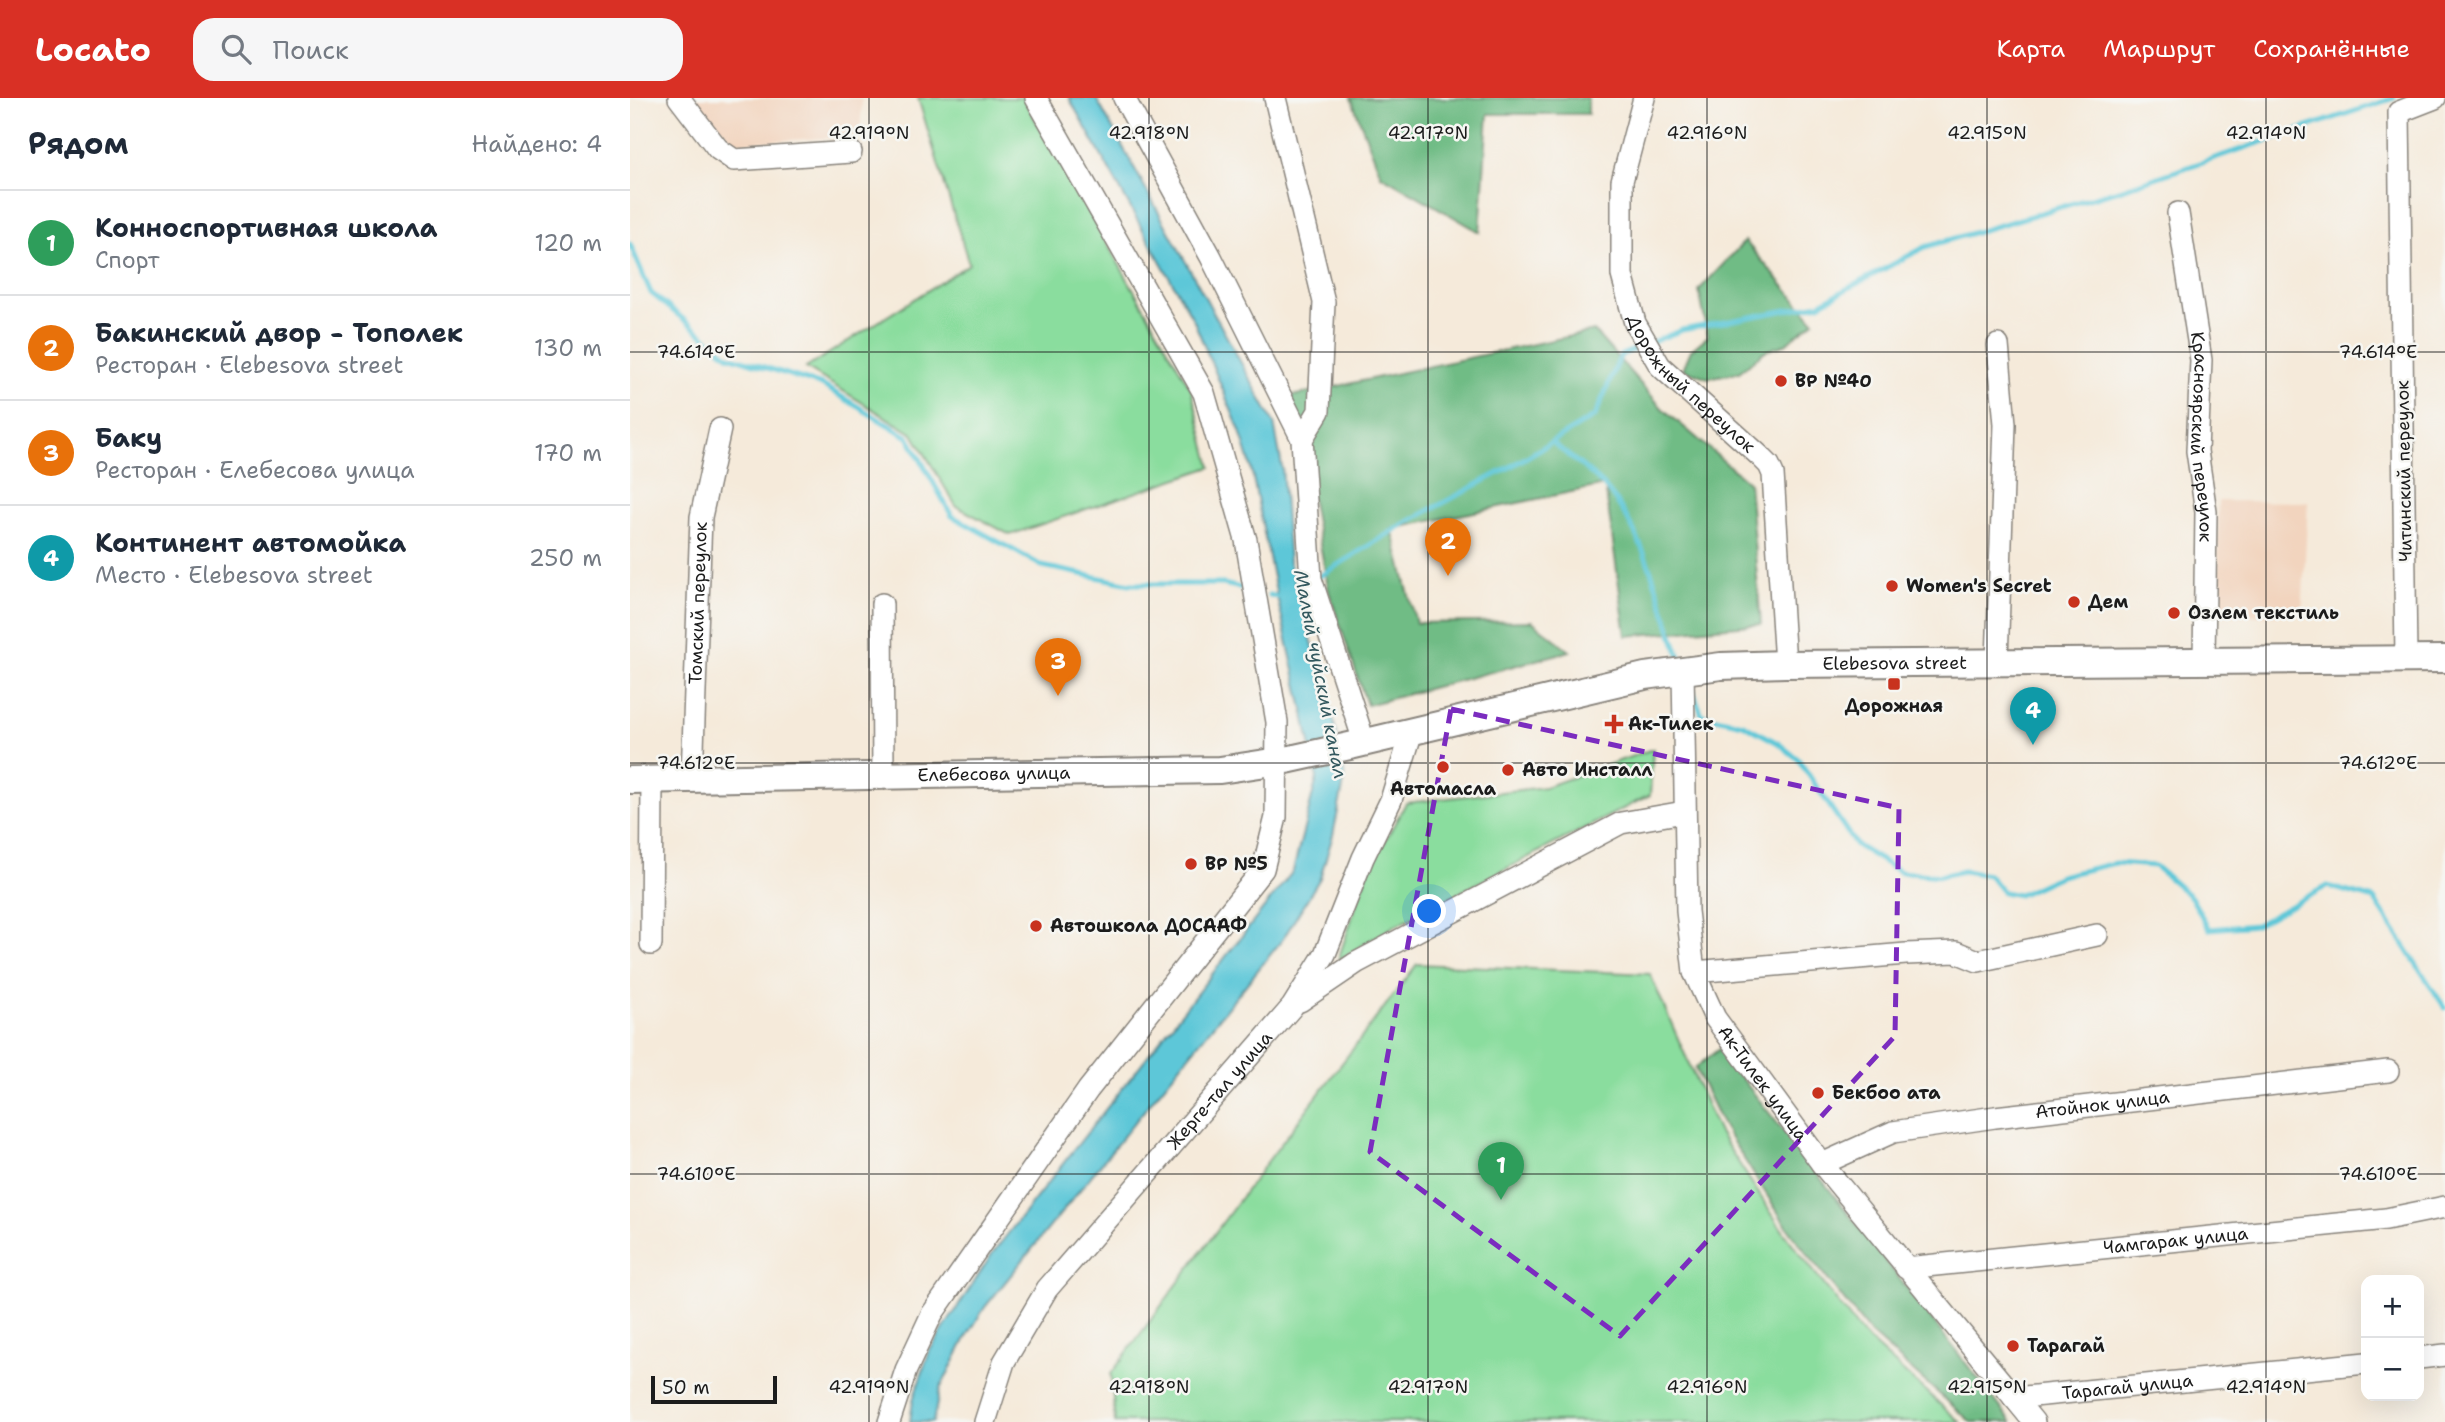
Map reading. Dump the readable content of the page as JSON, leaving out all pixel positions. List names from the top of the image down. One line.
{"streets":{"main road":["Elebesova street","Елебесова улица"],"street":["Дорожный переулок","Красноярский переулок","Читинский переулок","Томский переулок","Ак-Тилек улица","Жерге-тал улица","Атойнок улица","Чамгарак улица","Тарагай улица"]},"crossings":[["Дорожный переулок","Elebesova street"],["Красноярский переулок","Elebesova street"],["Читинский переулок","Elebesova street"],["Томский переулок","Елебесова улица"],["Elebesova street","Елебесова улица"],["Elebesova street","Ак-Тилек улица"],["Elebesova street","Жерге-тал улица"],["Ак-Тилек улица","Атойнок улица"],["Ак-Тилек улица","Чамгарак улица"],["Ак-Тилек улица","Тарагай улица"]],"water":["Малый чуйский канал"],"places":{"other":["BP №40","Women's Secret","Дем","Озлем текстиль","Автомасла","Авто Инсталл","BP №5","Автошкола ДОСААФ","Бекбоо ата","Тарагай"],"transit":["Дорожная"],"health":["Ак-Тилек"]},"scale_bar":"50 m","page":{"header":"Locato","search":"Поиск","nav":["Карта","Маршрут","Сохранённые"],"heading":["Рядом","Найдено: 4"],"list":[{"mark":"1","name":"Конноспортивная школа","note":"Спорт","value":"120 m"},{"mark":"2","name":"Бакинский двор - Тополек","note":"Ресторан · Elebesova street","value":"130 m"},{"mark":"3","name":"Баку","note":"Ресторан · Елебесова улица","value":"170 m"},{"mark":"4","name":"Континент автомойка","note":"Место · Elebesova street","value":"250 m"}],"pins":["2","3","4","1"],"map_buttons":["+","−"],"scale":"50 m"},"coordinates":["42.919°N","42.918°N","42.917°N","42.916°N","42.915°N","42.914°N","74.614°E","74.612°E","74.610°E"]}
